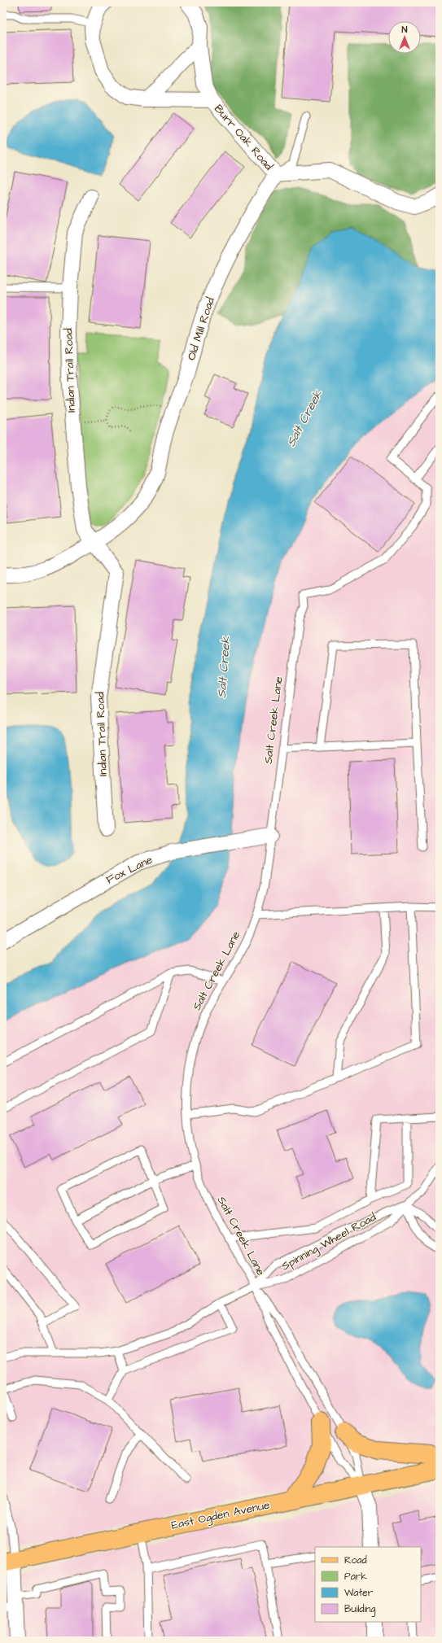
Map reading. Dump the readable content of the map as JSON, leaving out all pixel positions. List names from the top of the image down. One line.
{"streets":{"main road":["East Ogden Avenue"],"street":["Burr Oak Road","Old Mill Road","Indian Trail Road","Fox Lane"],"lane":["Salt Creek Lane","Spinning Wheel Road"]},"crossings":[["Burr Oak Road","Old Mill Road"],["Old Mill Road","Indian Trail Road"],["Salt Creek Lane","Fox Lane"],["Salt Creek Lane","Spinning Wheel Road"],["Salt Creek Lane","East Ogden Avenue"]],"water":["Salt Creek"],"legend":["Road","Park","Water","Building"],"north":"top"}
